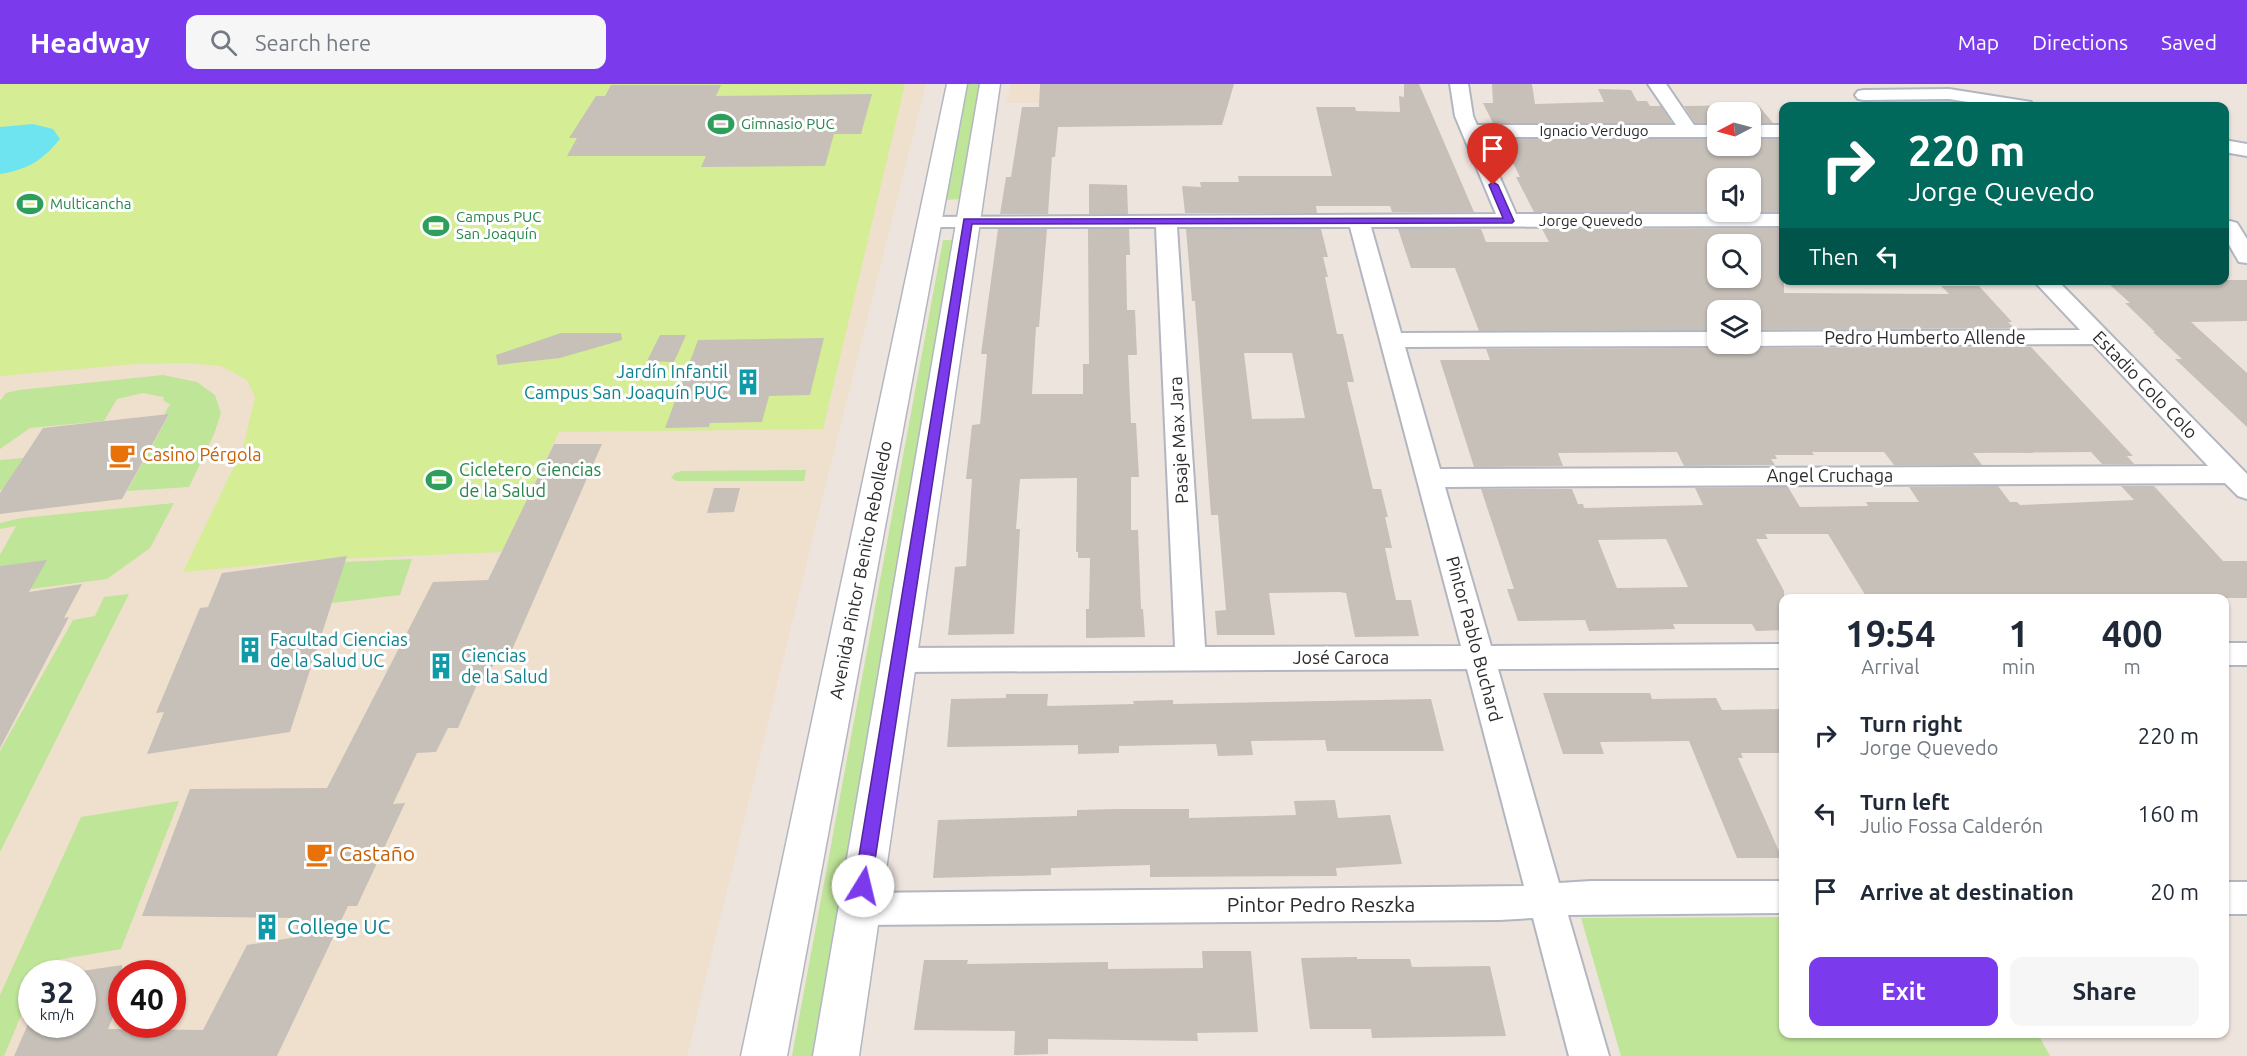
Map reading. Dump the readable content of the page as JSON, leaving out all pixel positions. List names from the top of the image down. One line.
{"streets":{"street":["Ignacio Verdugo","Jorge Quevedo","Pedro Humberto Allende","Estadio Colo Colo","Pasaje Max Jara","Angel Cruchaga","Avenida Pintor Benito Rebolledo","Pintor Pablo Buchard","José Caroca","Pintor Pedro Reszka"]},"crossings":[["Jorge Quevedo","Pasaje Max Jara"],["Jorge Quevedo","Avenida Pintor Benito Rebolledo"],["Jorge Quevedo","Pintor Pablo Buchard"],["Pedro Humberto Allende","Estadio Colo Colo"],["Estadio Colo Colo","Angel Cruchaga"],["Pasaje Max Jara","José Caroca"],["Angel Cruchaga","Pintor Pablo Buchard"],["Pintor Pablo Buchard","José Caroca"],["Pintor Pablo Buchard","Pintor Pedro Reszka"]],"places":{"sports":["Gimnasio PUC","Multicancha","Campus PUC San Joaquín","Cicletero Ciencias de la Salud"],"building":["Jardín Infantil Campus San Joaquín PUC","Facultad Ciencias de la Salud UC","Ciencias de la Salud","College UC"],"cafe":["Casino Pérgola","Castaño"]},"north":"left","page":{"header":"Headway","search":"Search here","nav":["Map","Directions","Saved"],"turn":["220 m","Jorge Quevedo"],"then":"Then","eta":["19:54","Arrival","1","min","400","m"],"list":[{"name":"Turn right","note":"Jorge Quevedo","value":"220 m"},{"name":"Turn left","note":"Julio Fossa Calderón","value":"160 m"},{"name":"Arrive at destination","value":"20 m"}],"buttons":["Exit","Share"],"speed":"32 km/h","limit":"40"}}
